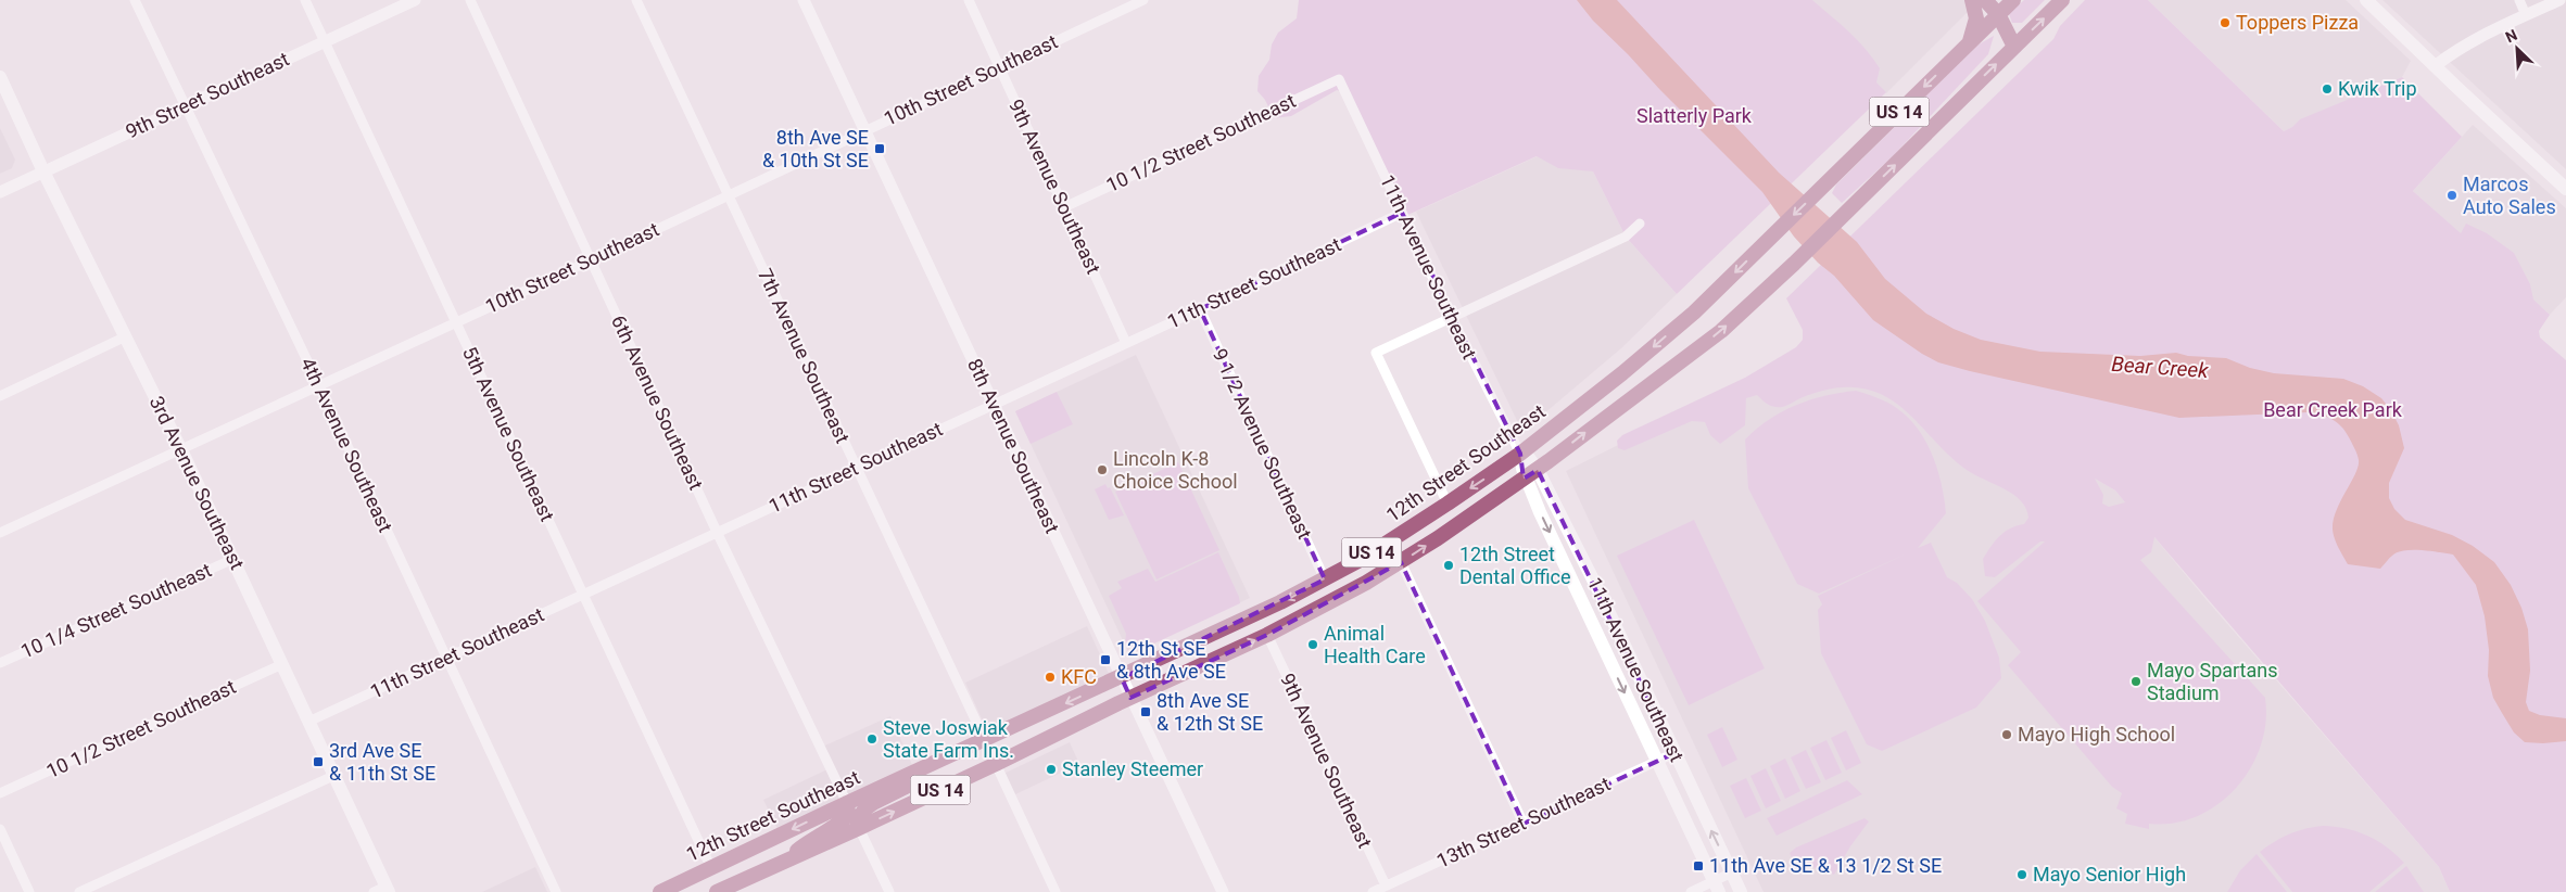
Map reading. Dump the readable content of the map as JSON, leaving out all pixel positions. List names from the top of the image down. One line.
{"streets":{"main road":["US 14","11th Avenue Southeast","12th Street Southeast","3rd Avenue Southeast"],"street":["10th Street Southeast","9th Street Southeast","10 1/2 Street Southeast","9th Avenue Southeast","11th Street Southeast","7th Avenue Southeast","6th Avenue Southeast","5th Avenue Southeast","9 1/2 Avenue Southeast","4th Avenue Southeast","8th Avenue Southeast","10 1/4 Street Southeast","13th Street Southeast"]},"crossings":[["10th Street Southeast","9th Avenue Southeast"],["10th Street Southeast","7th Avenue Southeast"],["10th Street Southeast","6th Avenue Southeast"],["10th Street Southeast","5th Avenue Southeast"],["10th Street Southeast","4th Avenue Southeast"],["10th Street Southeast","8th Avenue Southeast"],["10th Street Southeast","3rd Avenue Southeast"],["9th Street Southeast","5th Avenue Southeast"],["9th Street Southeast","4th Avenue Southeast"],["9th Street Southeast","3rd Avenue Southeast"],["US 14","9th Avenue Southeast"],["US 14","11th Avenue Southeast"],["US 14","8th Avenue Southeast"],["10 1/2 Street Southeast","9th Avenue Southeast"],["10 1/2 Street Southeast","11th Avenue Southeast"],["10 1/2 Street Southeast","3rd Avenue Southeast"],["9th Avenue Southeast","11th Street Southeast"],["9th Avenue Southeast","13th Street Southeast"],["11th Avenue Southeast","11th Street Southeast"],["11th Avenue Southeast","12th Street Southeast"],["11th Avenue Southeast","13th Street Southeast"],["11th Street Southeast","7th Avenue Southeast"],["11th Street Southeast","6th Avenue Southeast"],["11th Street Southeast","5th Avenue Southeast"],["11th Street Southeast","9 1/2 Avenue Southeast"],["11th Street Southeast","4th Avenue Southeast"],["11th Street Southeast","8th Avenue Southeast"],["11th Street Southeast","3rd Avenue Southeast"],["7th Avenue Southeast","12th Street Southeast"],["6th Avenue Southeast","12th Street Southeast"],["5th Avenue Southeast","12th Street Southeast"],["9 1/2 Avenue Southeast","12th Street Southeast"],["8th Avenue Southeast","12th Street Southeast"],["3rd Avenue Southeast","10 1/4 Street Southeast"]],"water":["Bear Creek"],"parks":["Slatterly Park","Bear Creek Park"],"places":{"other":["Toppers Pizza","Kwik Trip","Marcos Auto Sales","Lincoln K-8 Choice School","12th Street Dental Office","Animal Health Care","KFC","Mayo Spartans Stadium","Mayo High School","Steve Joswiak State Farm Ins.","Stanley Steemer","Mayo Senior High"],"transit":["8th Ave SE & 10th St SE","12th St SE & 8th Ave SE","8th Ave SE & 12th St SE","3rd Ave SE & 11th St SE","11th Ave SE & 13 1/2 St SE"]},"north":"top left"}
